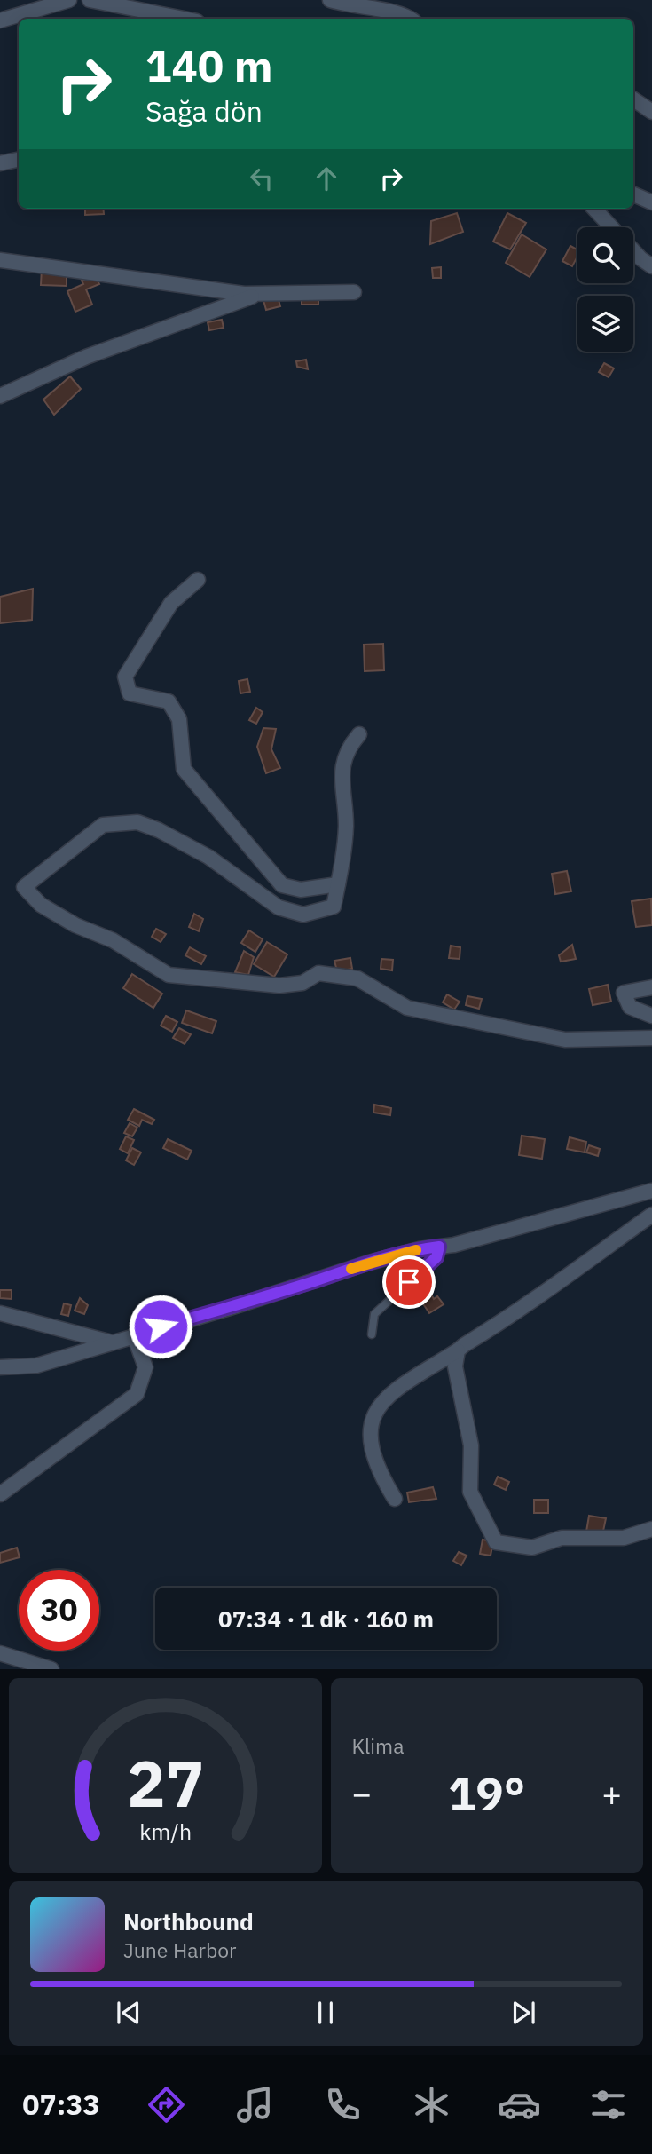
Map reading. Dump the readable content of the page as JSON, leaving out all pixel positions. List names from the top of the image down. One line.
{"page":{"turn":["140 m","Sağa dön"],"limit":"30","trip":"07:34 · 1 dk · 160 m","tile":"Klima","heat":["−","19°","+"],"song":["Northbound","June Harbor"],"tabs":"07:33","gauge":["27","km/h"]}}
